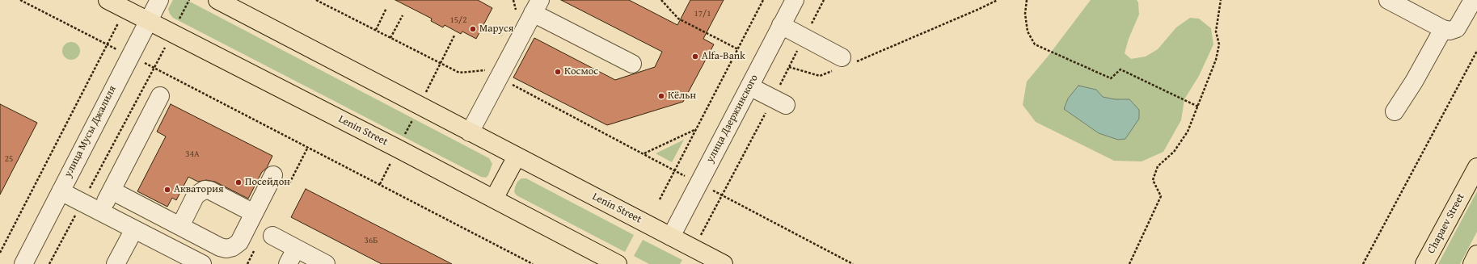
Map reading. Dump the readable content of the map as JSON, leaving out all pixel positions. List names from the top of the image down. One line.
{"streets":{"main road":["Lenin Street","Chapaev Street"],"street":["улица Дзержинского","улица Мусы Джалиля"]},"crossings":[["улица Дзержинского","Lenin Street"],["Lenin Street","улица Мусы Джалиля"]],"places":["Маруся","Alfa-Bank","Космос","Кёльн","Посейдон","Акватория"],"house_numbers":["17/1","15/2","34А","25","36Б"]}
